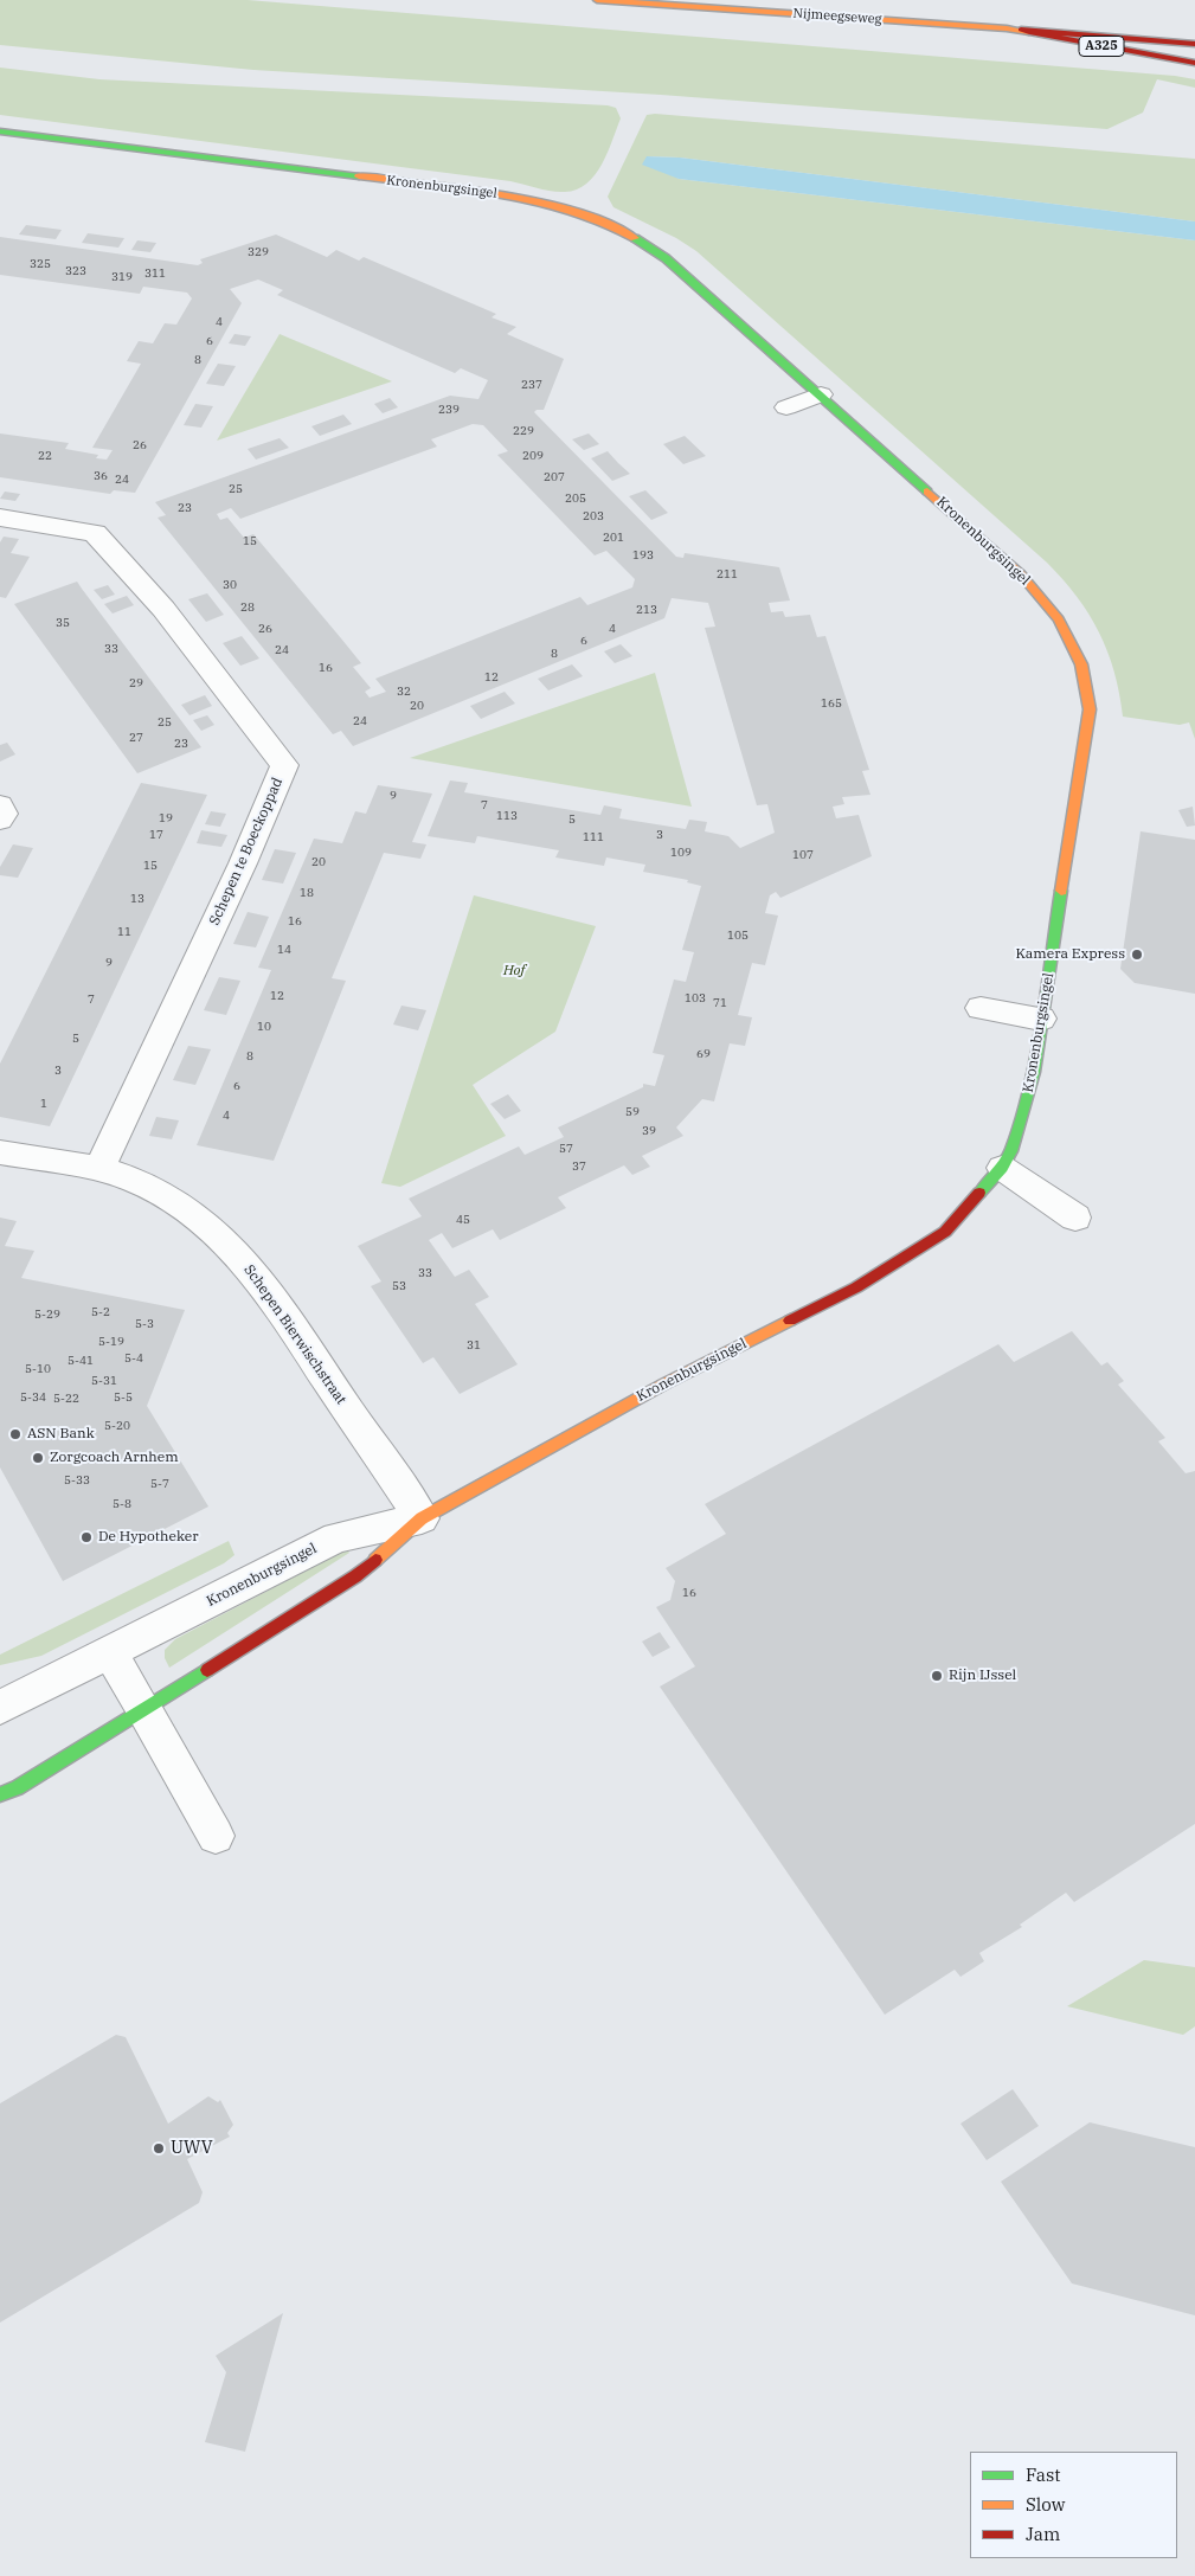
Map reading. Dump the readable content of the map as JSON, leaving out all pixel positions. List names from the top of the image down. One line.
{"streets":{"main road":["Nijmeegseweg","A325","Kronenburgsingel"],"street":["Schepen te Boeckoppad","Schepen Bierwischstraat"]},"crossings":[["Kronenburgsingel","Schepen Bierwischstraat"],["Schepen te Boeckoppad","Schepen Bierwischstraat"]],"parks":["Hof"],"places":["Kamera Express","ASN Bank","Zorgcoach Arnhem","De Hypotheker","Rijn IJssel","UWV"],"house_numbers":["329","325","323","311","319","4","6","8","237","239","229","26","22","209","36","207","24","25","205","23","203","201","15","193","211","30","28","213","35","26","4","6","33","24","8","16","12","29","32","165","20","24","25","27","23","9","7","113","19","5","17","3","111","109","107","20","15","18","13","16","11","105","14","9","12","103","7","71","10","5","69","8","3","6","1","59","4","39","57","37","45","33","53","5-2","5-29","5-3","5-19","31","5-4","5-41","5-10","5-31","5-34","5-5","5-22","5-20","5-33","5-7","5-8","16"],"legend":["Fast","Slow","Jam"]}
